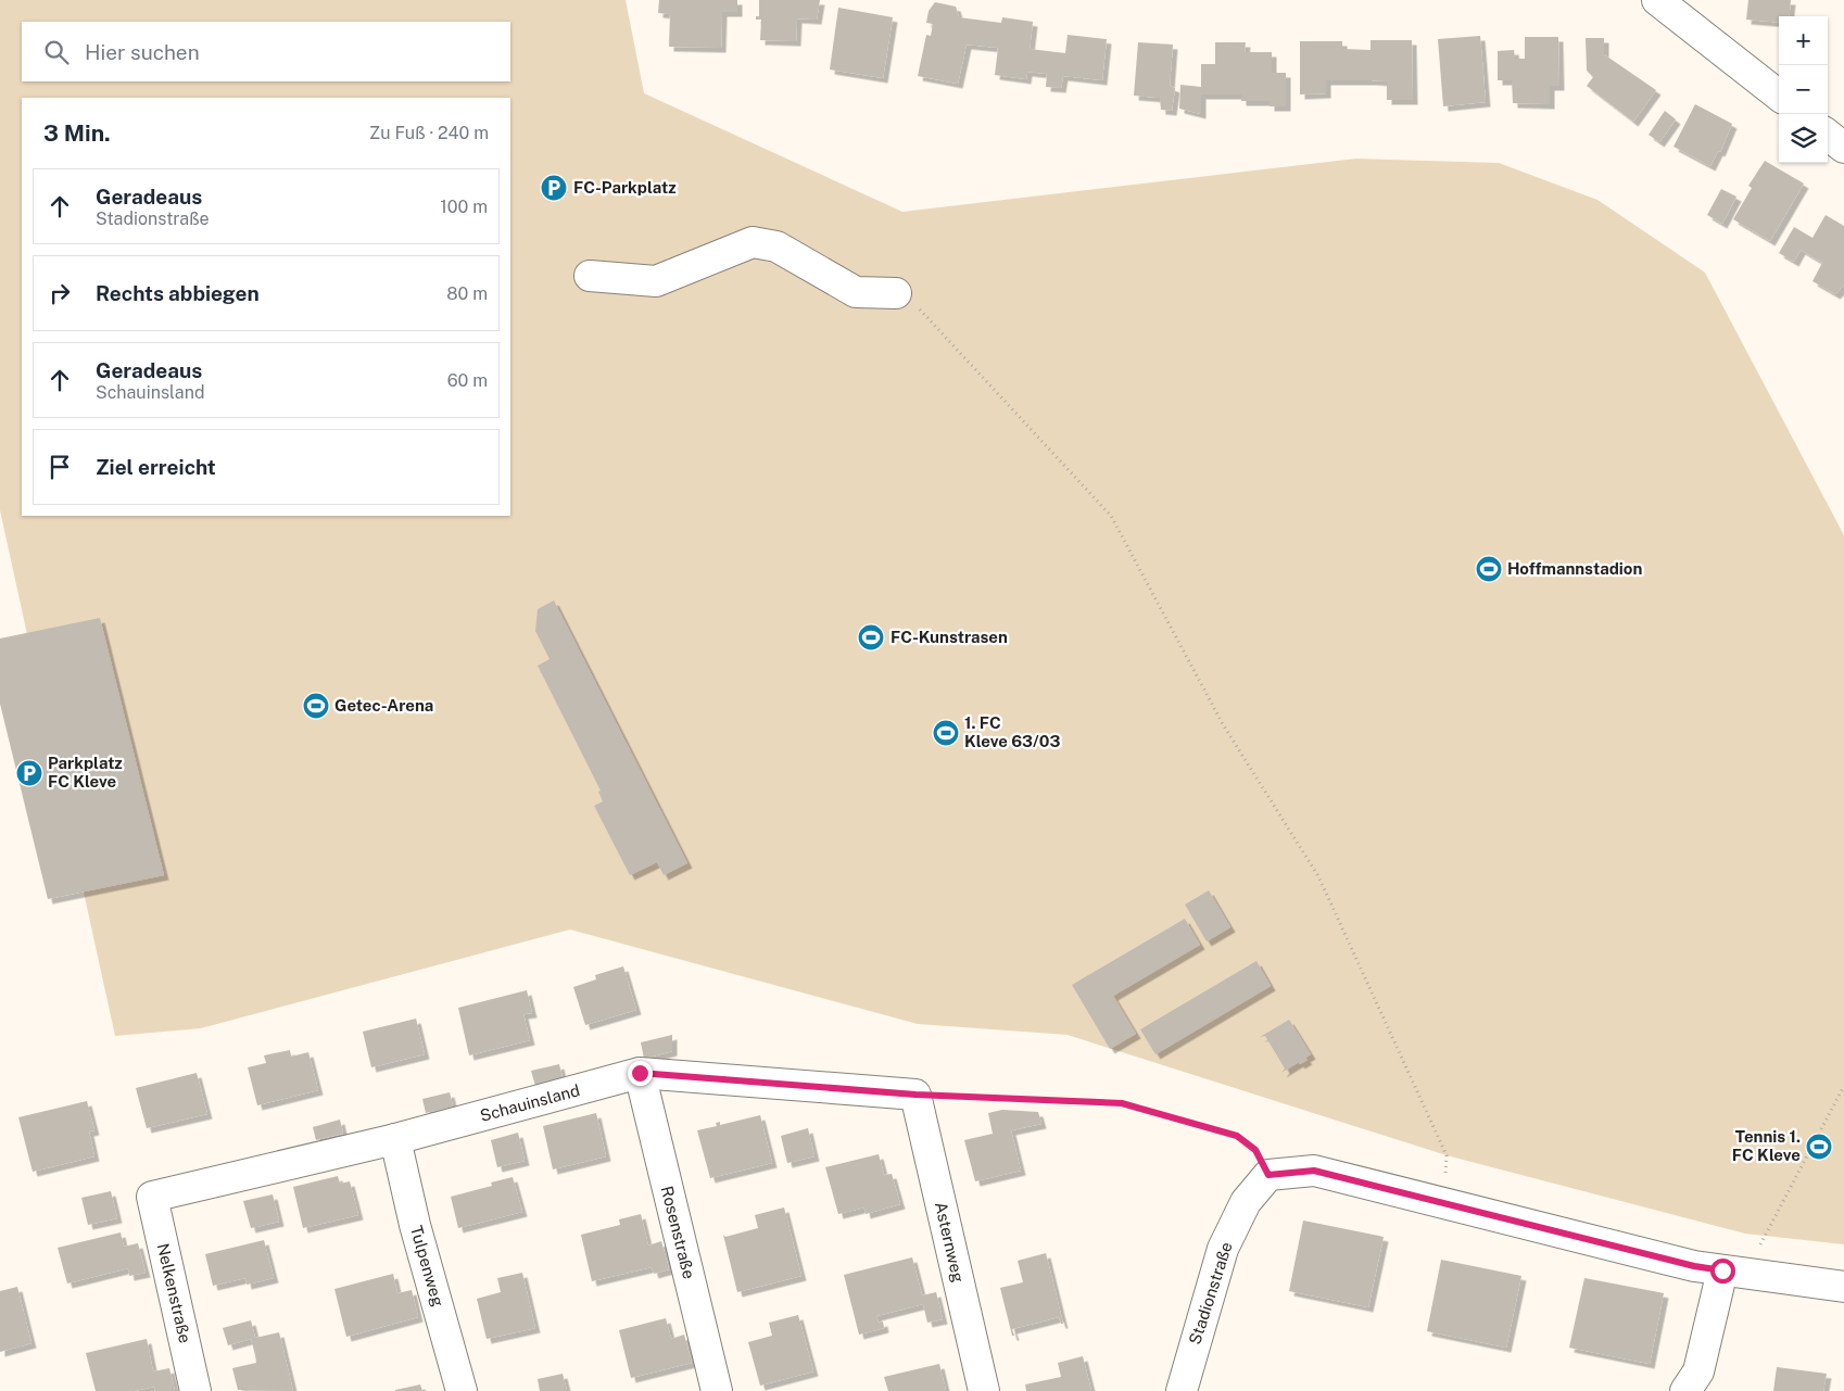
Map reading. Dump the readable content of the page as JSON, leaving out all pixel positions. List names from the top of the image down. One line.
{"streets":{"street":["Schauinsland","Rosenstraße","Asternweg","Tulpenweg","Nelkenstraße","Stadionstraße"]},"crossings":[["Schauinsland","Rosenstraße"],["Schauinsland","Asternweg"],["Schauinsland","Tulpenweg"],["Schauinsland","Nelkenstraße"]],"places":{"parking":["FC-Parkplatz","Parkplatz FC Kleve"],"sports":["Hoffmannstadion","FC-Kunstrasen","Getec-Arena","1. FC Kleve 63/03","Tennis 1. FC Kleve"]},"page":{"map_buttons":["+","−"],"search":"Hier suchen","heading":["3 Min.","Zu Fuß · 240 m"],"list":[["Geradeaus","Stadionstraße","100 m"],["Rechts abbiegen","80 m"],["Geradeaus","Schauinsland","60 m"],"Ziel erreicht"]}}
